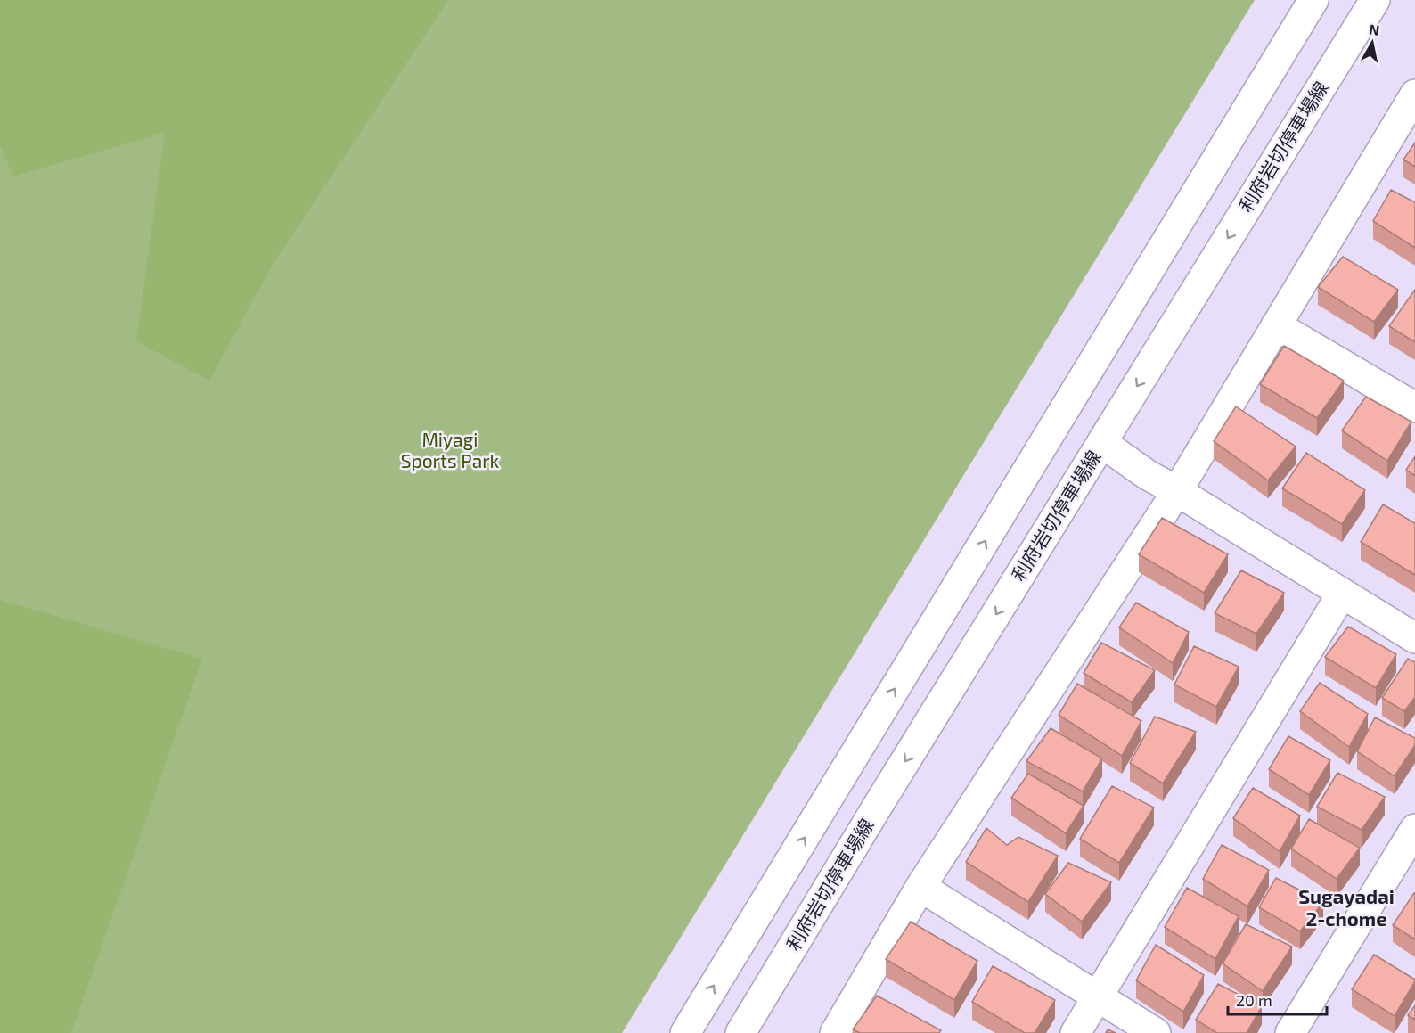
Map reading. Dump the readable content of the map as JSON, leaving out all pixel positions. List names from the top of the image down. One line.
{"streets":{"street":["利府岩切停車場線"]},"districts":["Sugayadai 2-chome"],"parks":["Miyagi Sports Park"],"scale_bar":"20 m","north":"top"}
